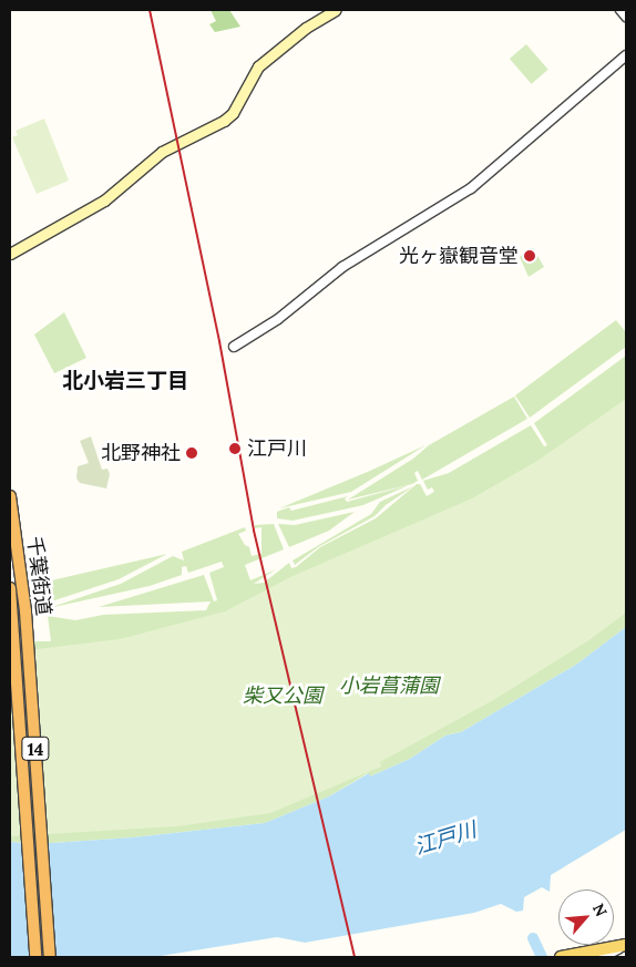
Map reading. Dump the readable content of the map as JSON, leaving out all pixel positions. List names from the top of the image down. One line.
{"streets":{"highway":["千葉街道","14"]},"districts":["北小岩三丁目"],"water":["江戸川"],"parks":["小岩菖蒲園","柴又公園"],"places":["光ヶ嶽観音堂","江戸川","北野神社"],"north":"top right"}
